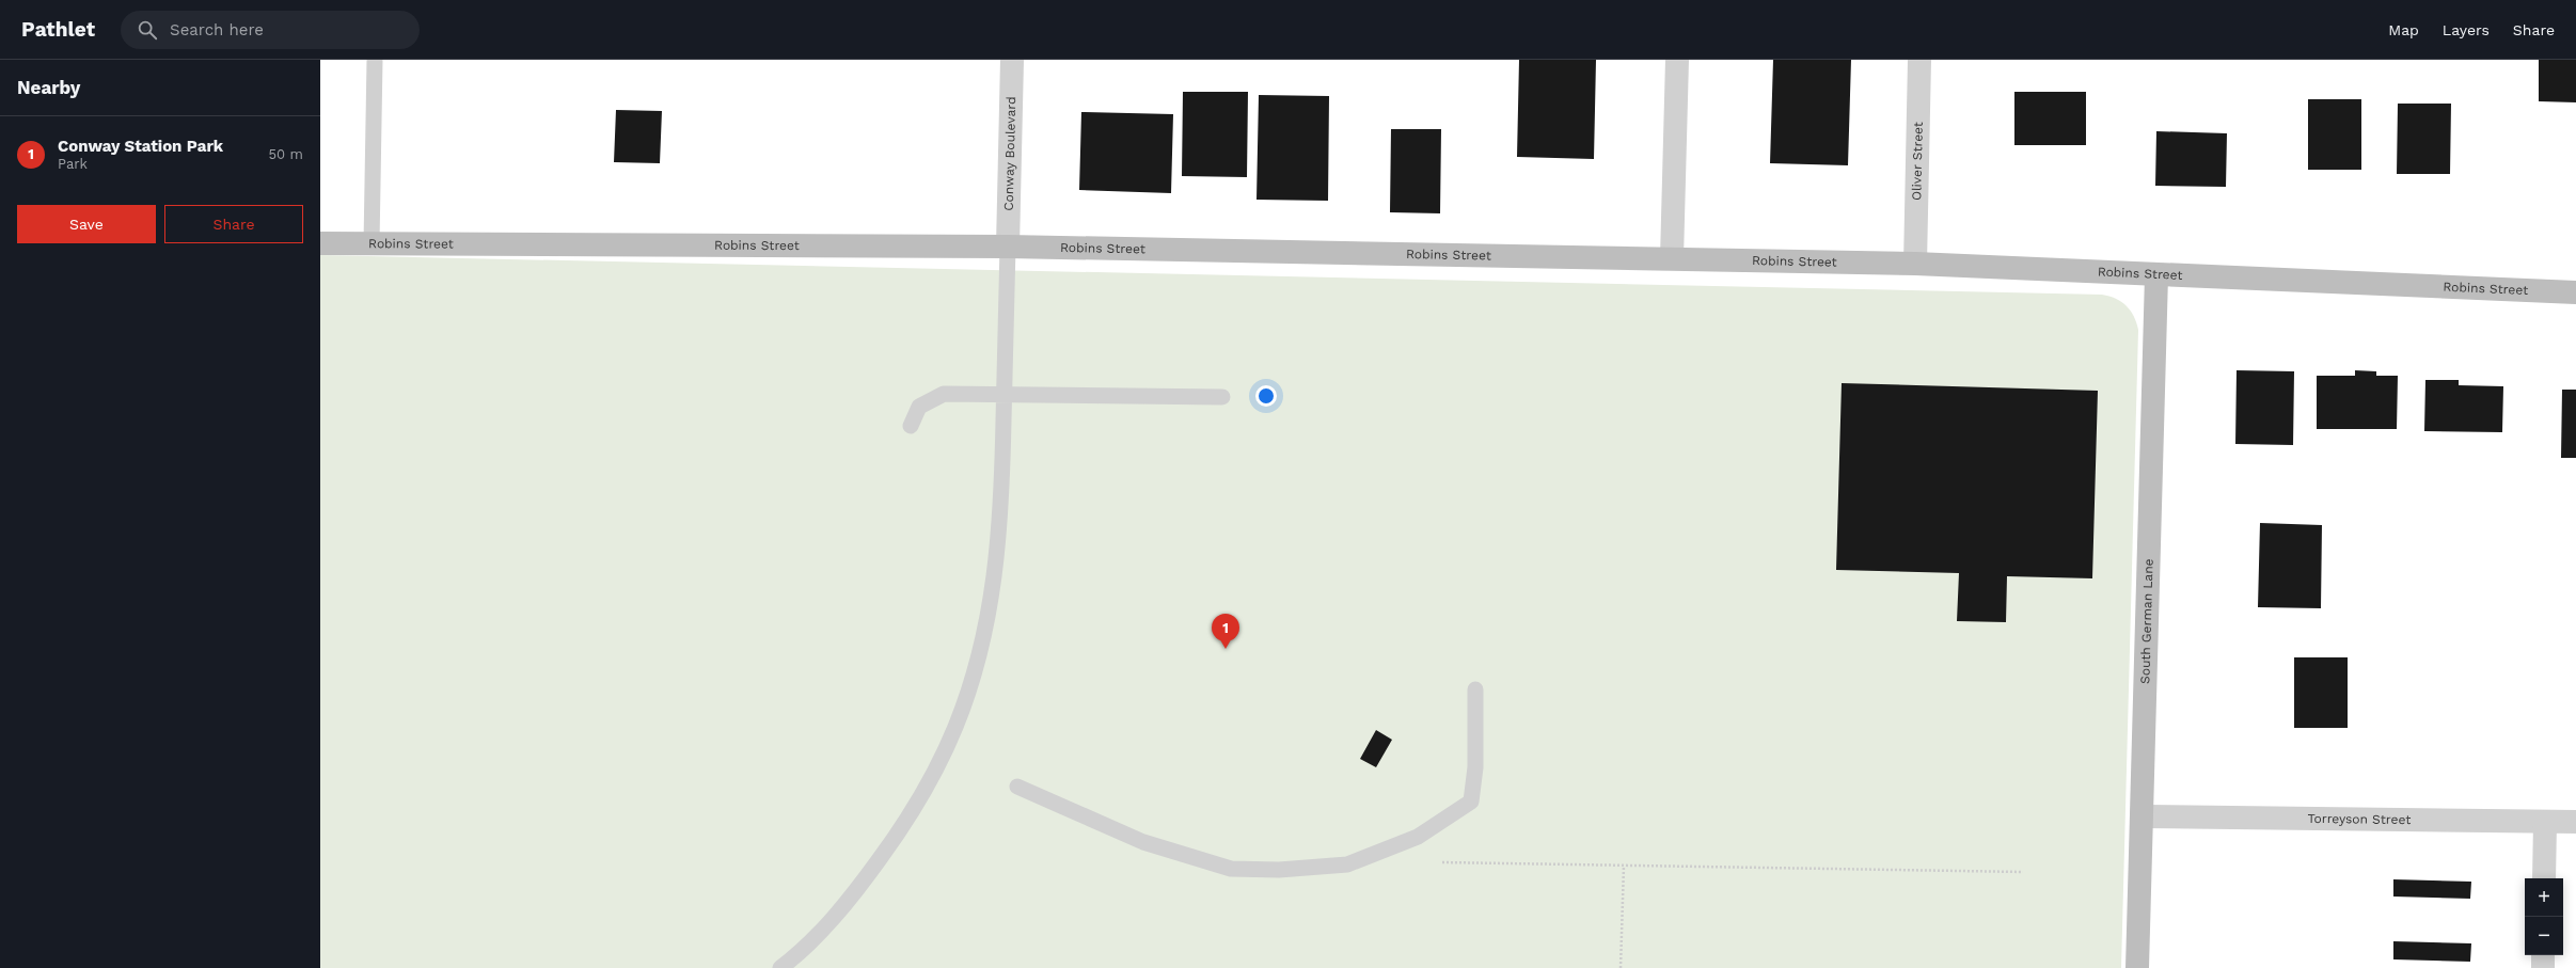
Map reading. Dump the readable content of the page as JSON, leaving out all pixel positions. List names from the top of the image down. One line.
{"streets":{"street":["Conway Boulevard","Oliver Street","Robins Street","South German Lane","Torreyson Street"]},"crossings":[["Conway Boulevard","Robins Street"],["Oliver Street","Robins Street"],["Robins Street","South German Lane"],["South German Lane","Torreyson Street"]],"page":{"header":"Pathlet","search":"Search here","nav":["Map","Layers","Share"],"heading":"Nearby","list":[{"mark":"1","name":"Conway Station Park","note":"Park","value":"50 m"}],"buttons":["Save","Share"],"pins":"1","map_buttons":["+","−"]}}
